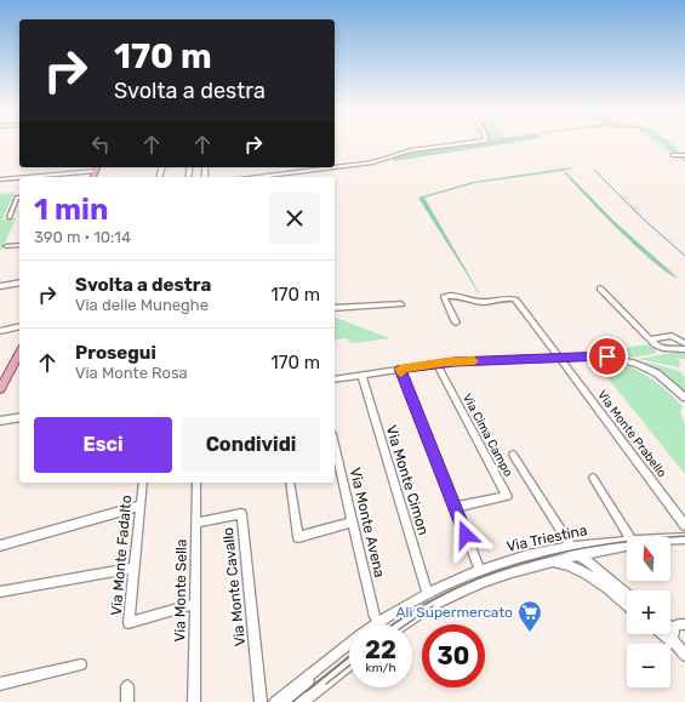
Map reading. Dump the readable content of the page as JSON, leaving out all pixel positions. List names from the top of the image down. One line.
{"streets":{"street":["Via Monte Prabello","Via Cima Campo","Via Monte Cimon","Via Monte Avena","Via Triestina","Via Monte Fadalto","Via Monte Cavallo","Via Monte Sella"]},"crossings":[["Via Monte Cimon","Via Triestina"],["Via Monte Fadalto","Via Monte Sella"],["Via Monte Cavallo","Via Monte Sella"]],"places":{"supermarket":["Ali Supermercato"]},"north":"top","page":{"turn":["170 m","Svolta a destra"],"heading":["1 min","390 m · 10:14"],"list":[{"name":"Svolta a destra","note":"Via delle Muneghe","value":"170 m"},{"name":"Prosegui","note":"Via Monte Rosa","value":"170 m"}],"buttons":["Esci","Condividi"],"map_buttons":["+","−"],"speed":"22 km/h","limit":"30"}}
